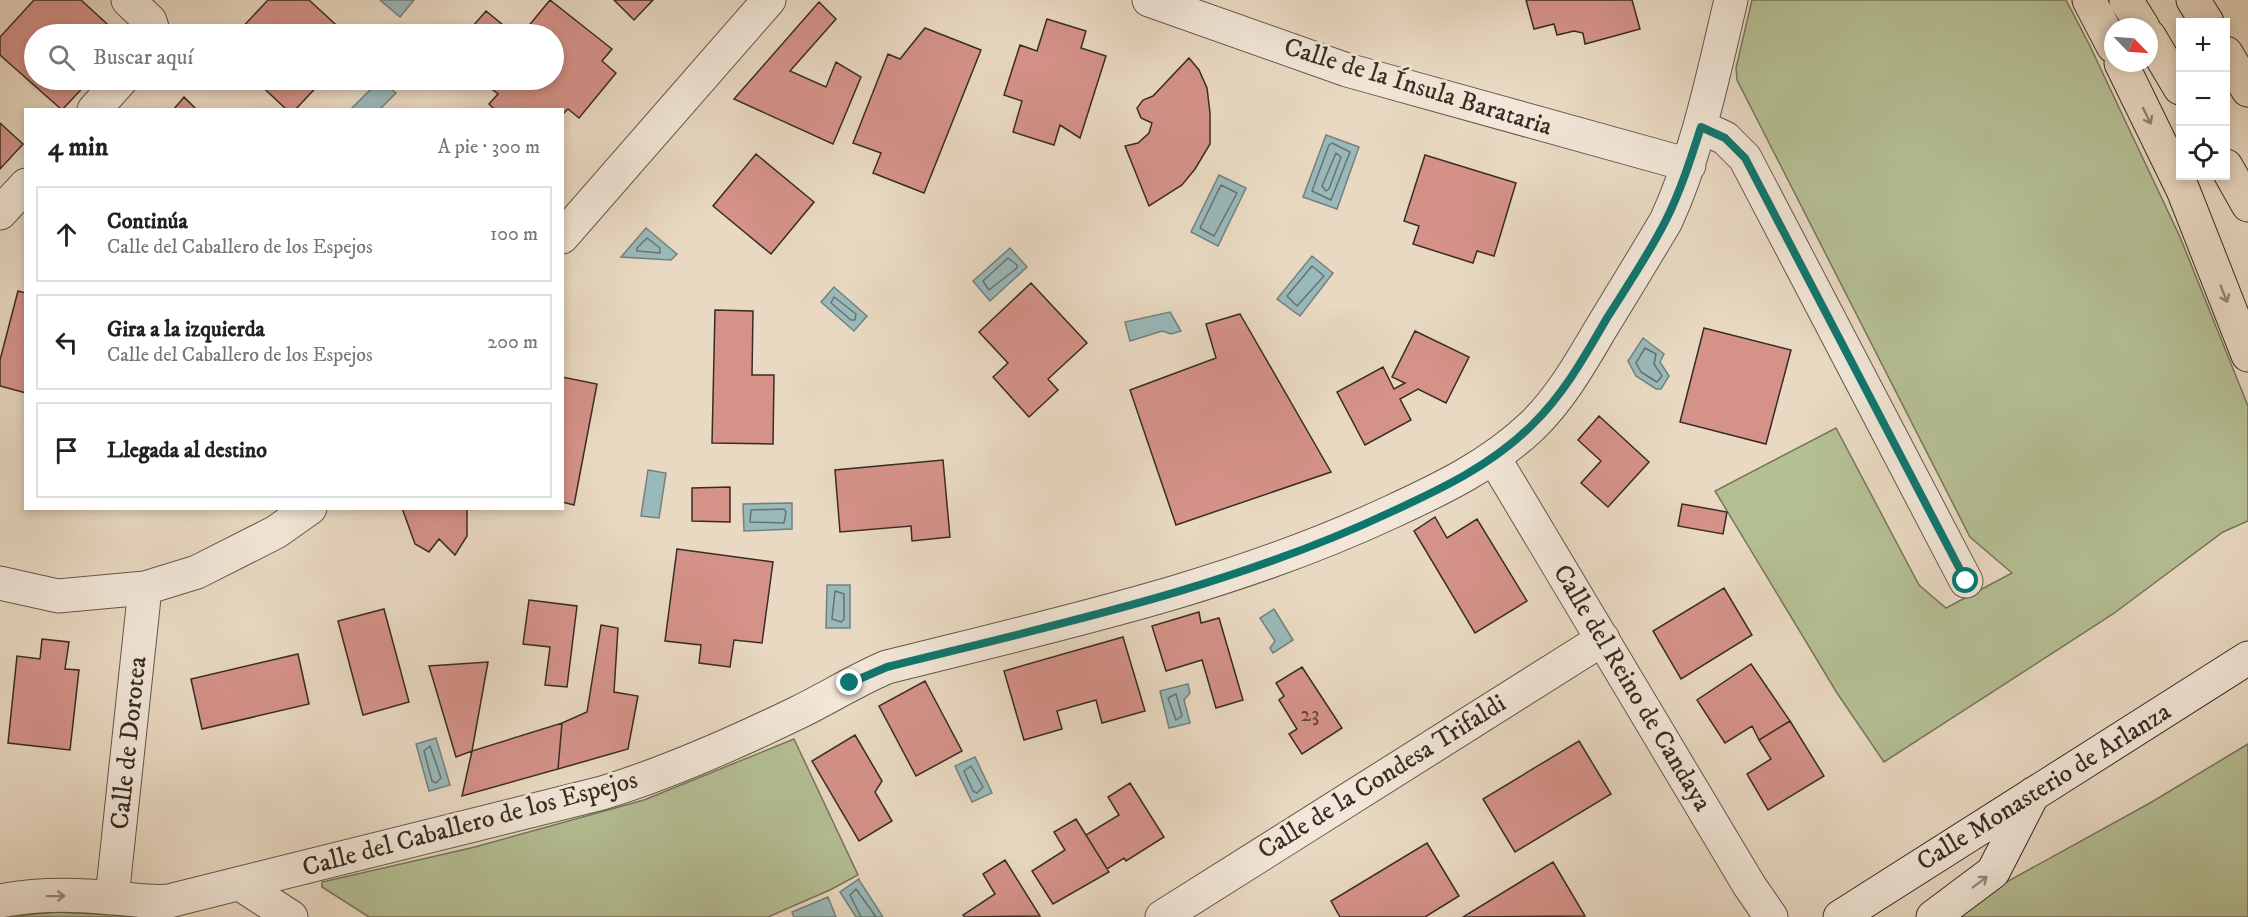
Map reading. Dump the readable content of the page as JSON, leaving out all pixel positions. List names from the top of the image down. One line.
{"streets":{"street":["Calle de la Ínsula Barataria","Calle del Reino de Candaya","Calle de Dorotea","Calle de la Condesa Trifaldi","Calle Monasterio de Arlanza","Calle del Caballero de los Espejos"]},"crossings":[["Calle de la Ínsula Barataria","Calle del Caballero de los Espejos"],["Calle del Reino de Candaya","Calle de la Condesa Trifaldi"],["Calle del Reino de Candaya","Calle del Caballero de los Espejos"],["Calle de Dorotea","Calle del Caballero de los Espejos"]],"house_numbers":["23"],"north":"bottom right","page":{"map_buttons":["+","−"],"search":"Buscar aquí","heading":["4 min","A pie · 300 m"],"list":[["Continúa","Calle del Caballero de los Espejos","100 m"],["Gira a la izquierda","Calle del Caballero de los Espejos","200 m"],"Llegada al destino"]}}
